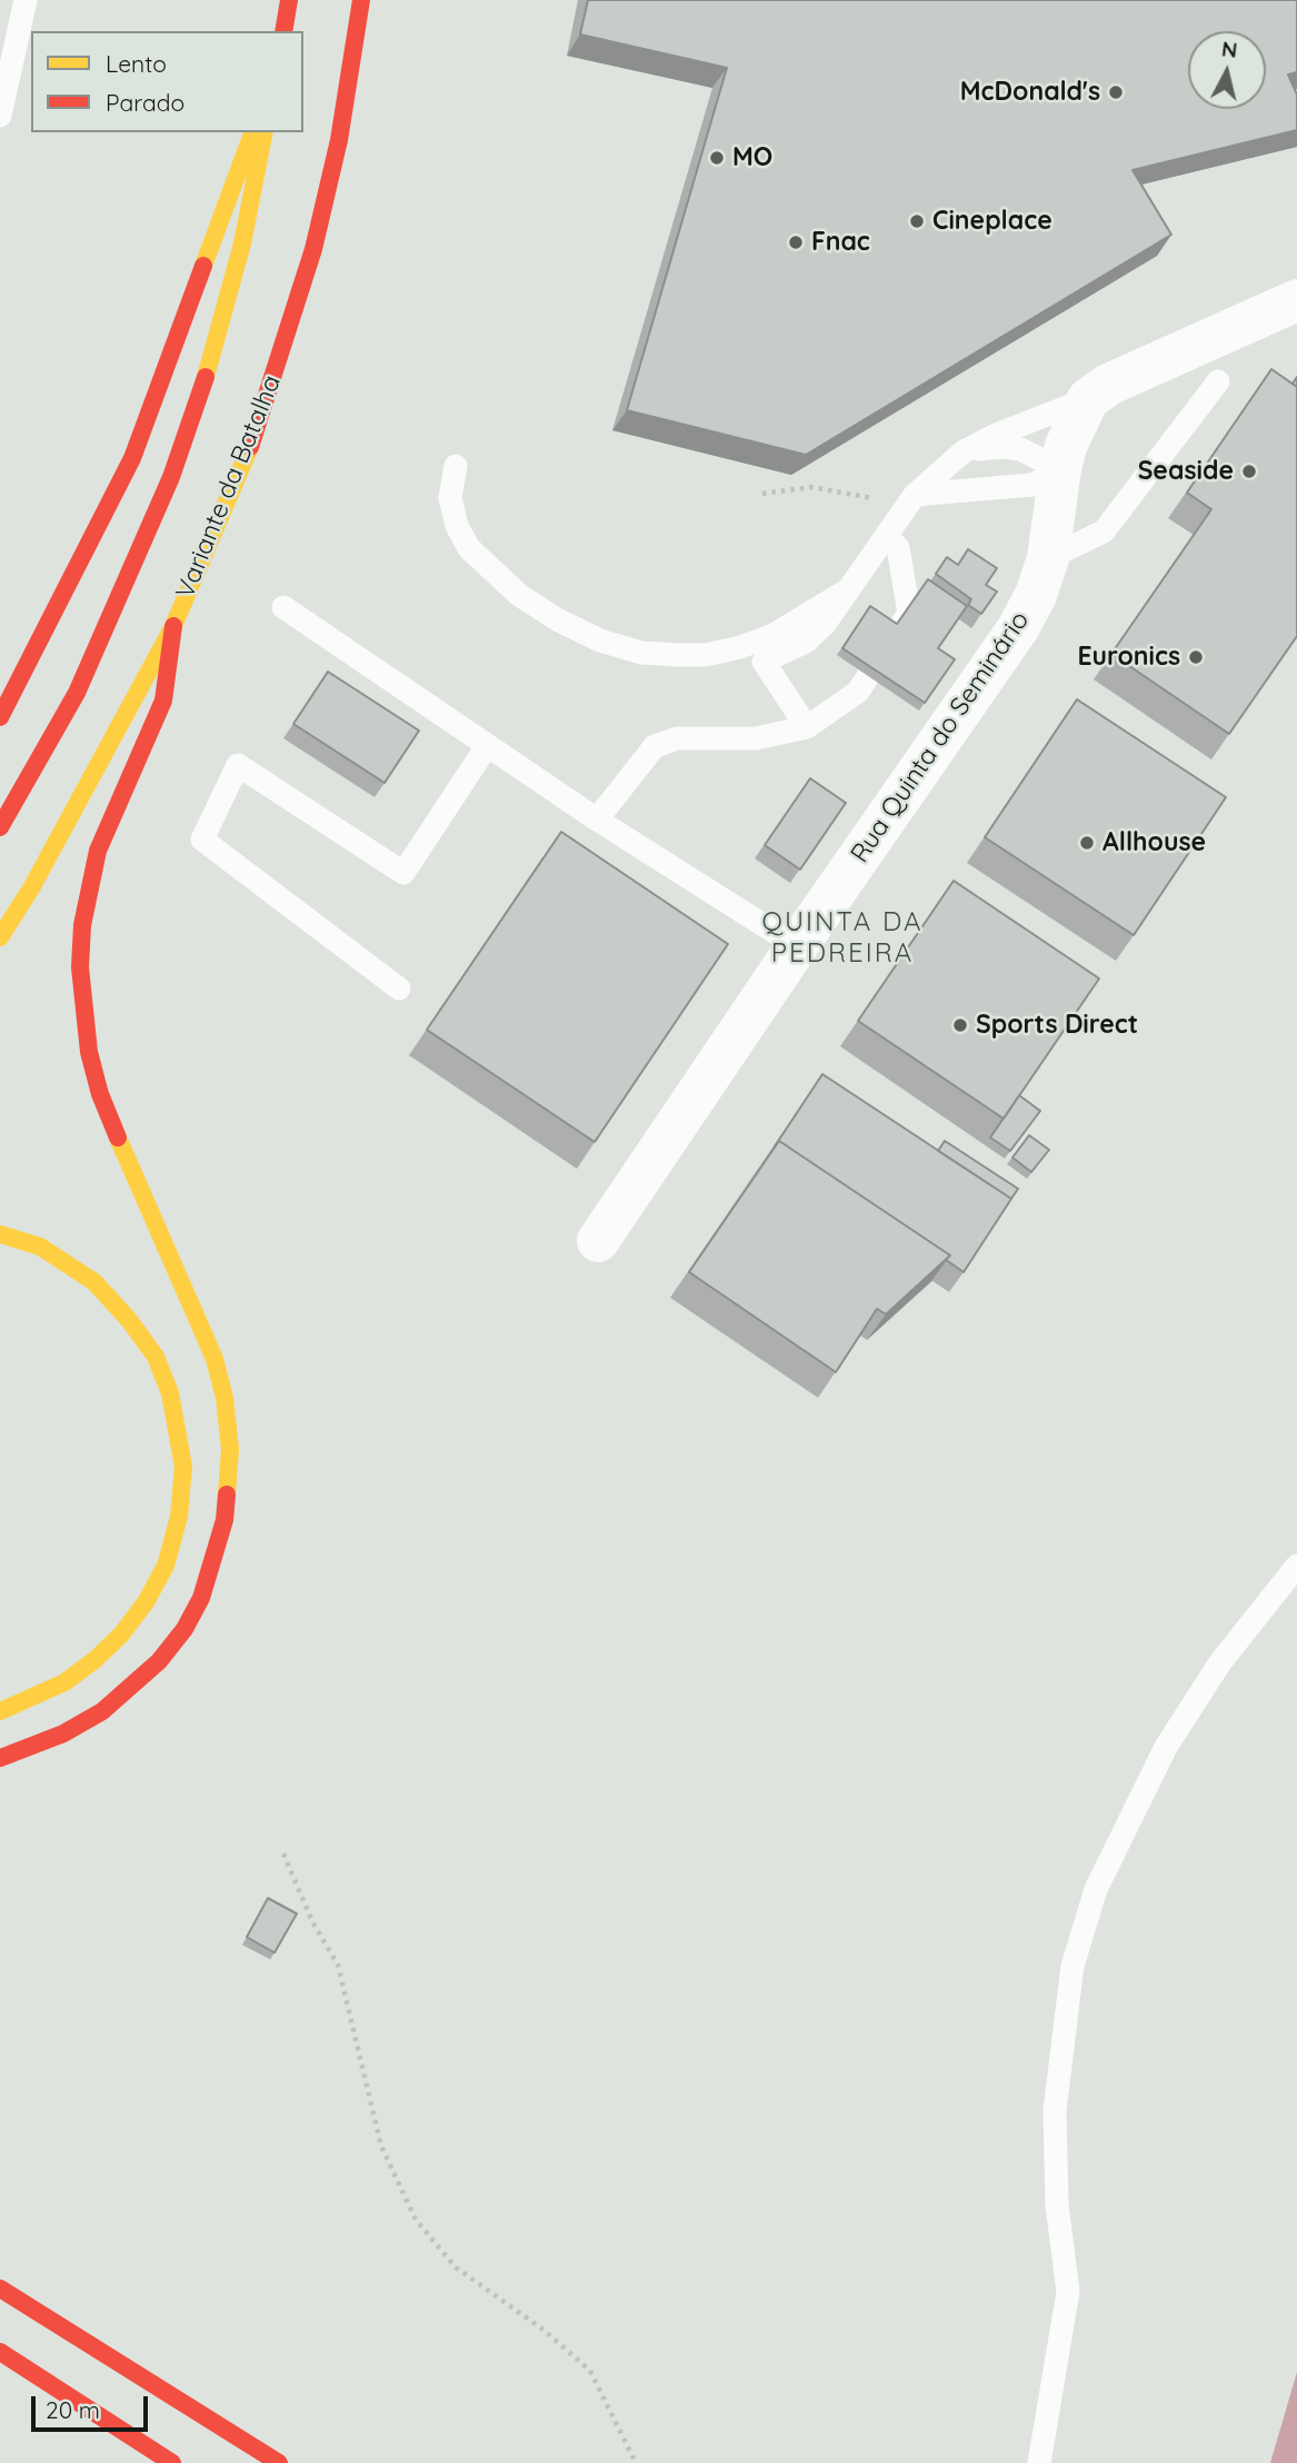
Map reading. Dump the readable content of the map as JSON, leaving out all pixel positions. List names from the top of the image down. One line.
{"streets":{"main road":["Variante da Batalha"],"street":["Rua Quinta do Seminário"]},"districts":["QUINTA DA PEDREIRA"],"places":["McDonald's","MO","Cineplace","Fnac","Seaside","Euronics","Allhouse","Sports Direct"],"legend":["Lento","Parado"],"scale_bar":"20 m","north":"top"}
